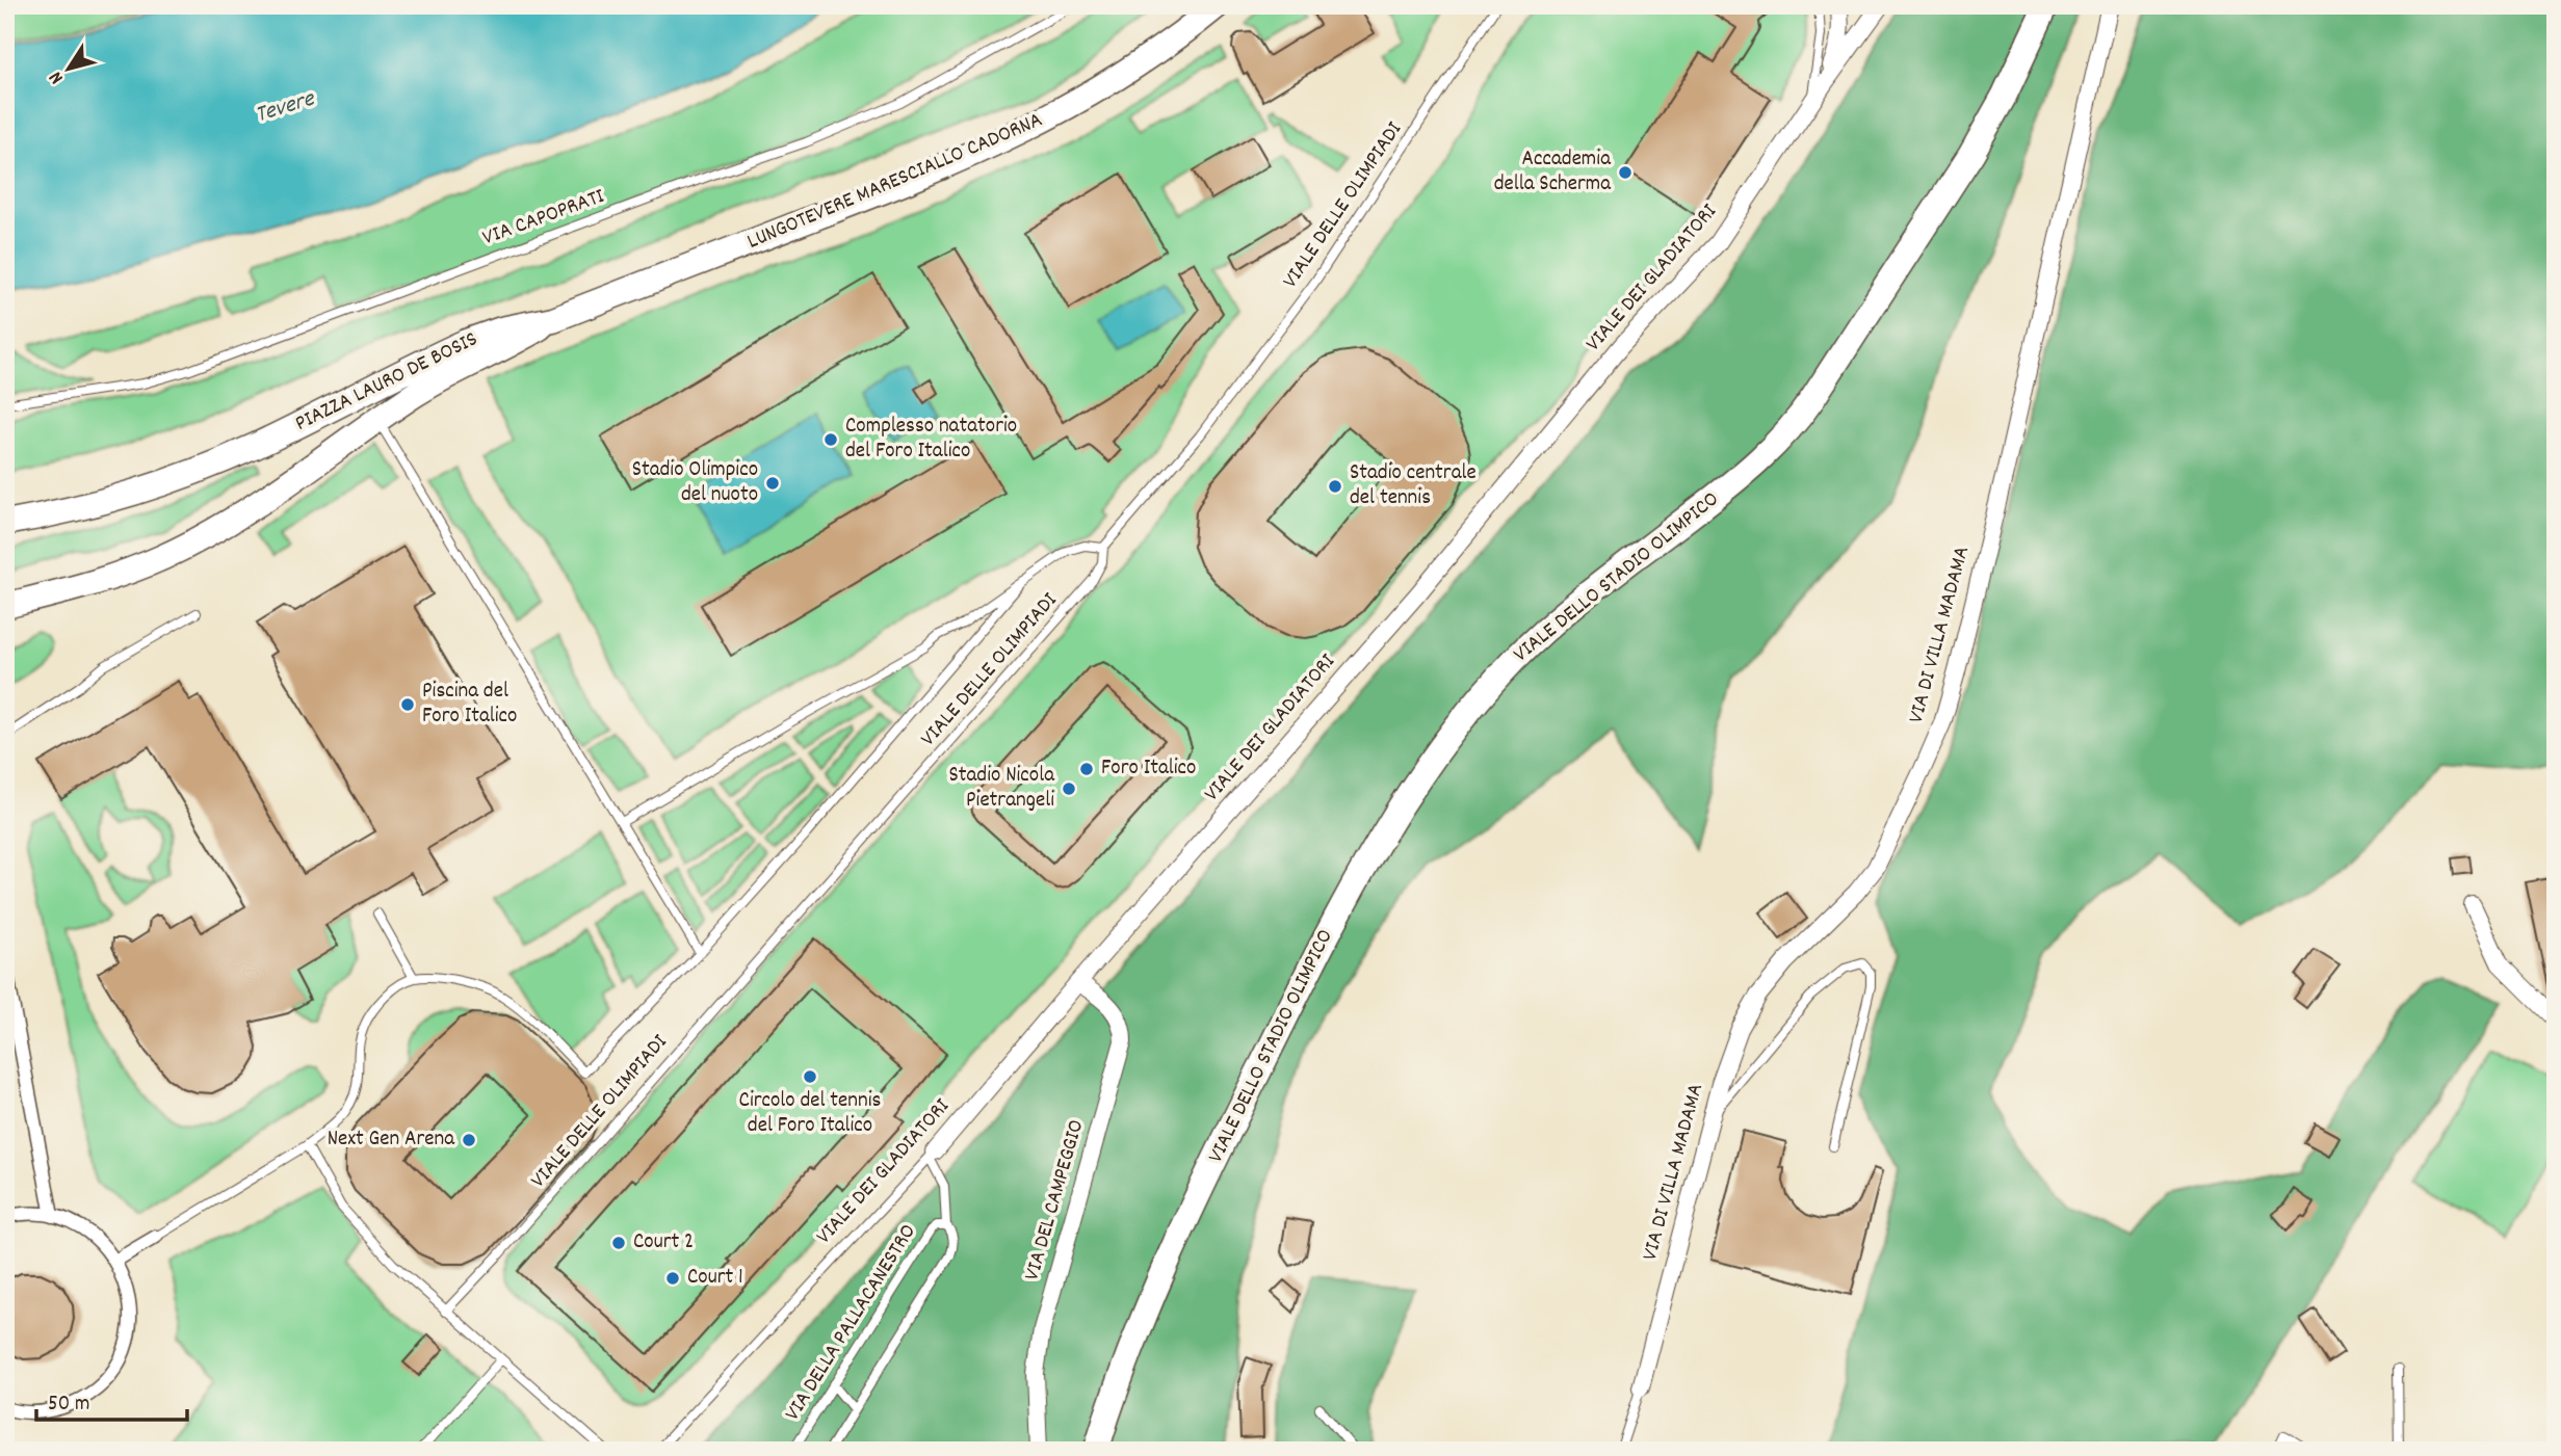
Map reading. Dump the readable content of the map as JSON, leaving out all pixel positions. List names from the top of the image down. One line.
{"streets":{"main road":["LUNGOTEVERE MARESCIALLO CADORNA","PIAZZA LAURO DE BOSIS","VIALE DELLO STADIO OLIMPICO"],"street":["VIALE DEI GLADIATORI","VIA DI VILLA MADAMA","VIA DEL CAMPEGGIO"],"lane":["VIALE DELLE OLIMPIADI","VIA CAPOPRATI","VIA DELLA PALLACANESTRO"]},"crossings":[["LUNGOTEVERE MARESCIALLO CADORNA","PIAZZA LAURO DE BOSIS"],["VIALE DEI GLADIATORI","VIA DEL CAMPEGGIO"]],"water":["Tevere"],"places":["Accademia della Scherma","Complesso natatorio del Foro Italico","Stadio Olimpico del nuoto","Stadio centrale del tennis","Piscina del Foro Italico","Foro Italico","Stadio Nicola Pietrangeli","Circolo del tennis del Foro Italico","Next Gen Arena","Court 2","Court 1"],"scale_bar":"50 m","north":"bottom left"}
